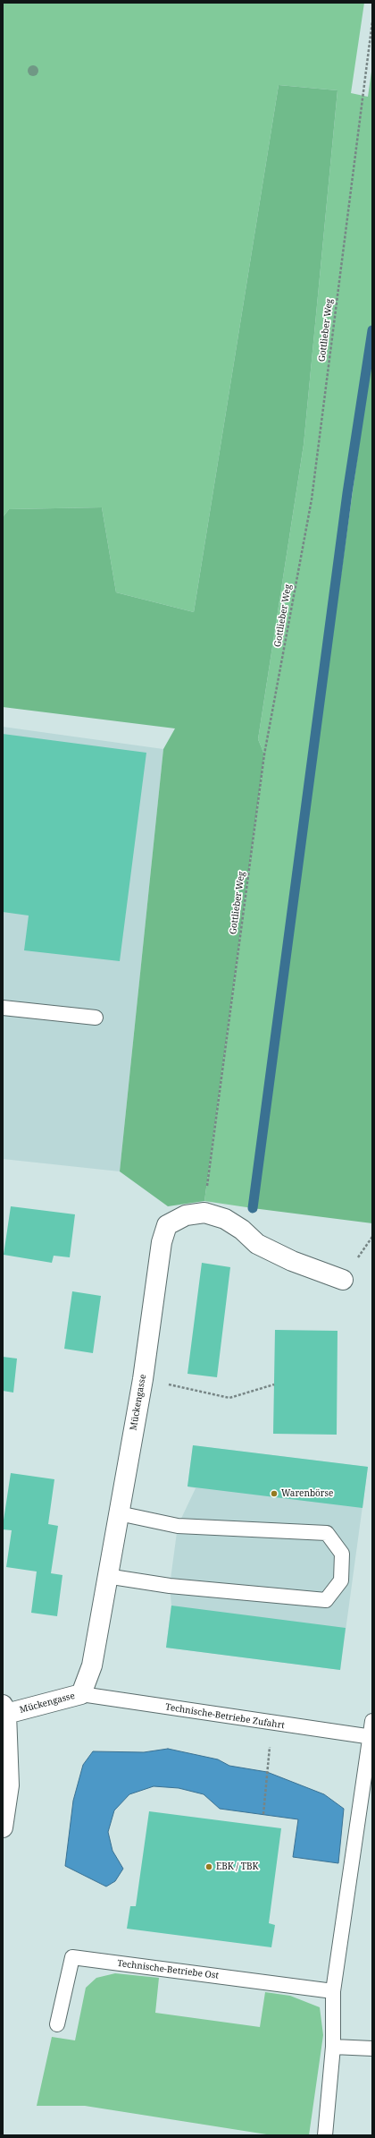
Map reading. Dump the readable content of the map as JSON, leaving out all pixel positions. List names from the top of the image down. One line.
{"streets":{"street":["Mückengasse"],"lane":["Technische-Betriebe Zufahrt","Technische-Betriebe Ost"],"path":["Gottlieber Weg"]},"crossings":[["Gottlieber Weg","Mückengasse"],["Mückengasse","Technische-Betriebe Zufahrt"]],"places":["Warenbörse","EBK / TBK"]}
